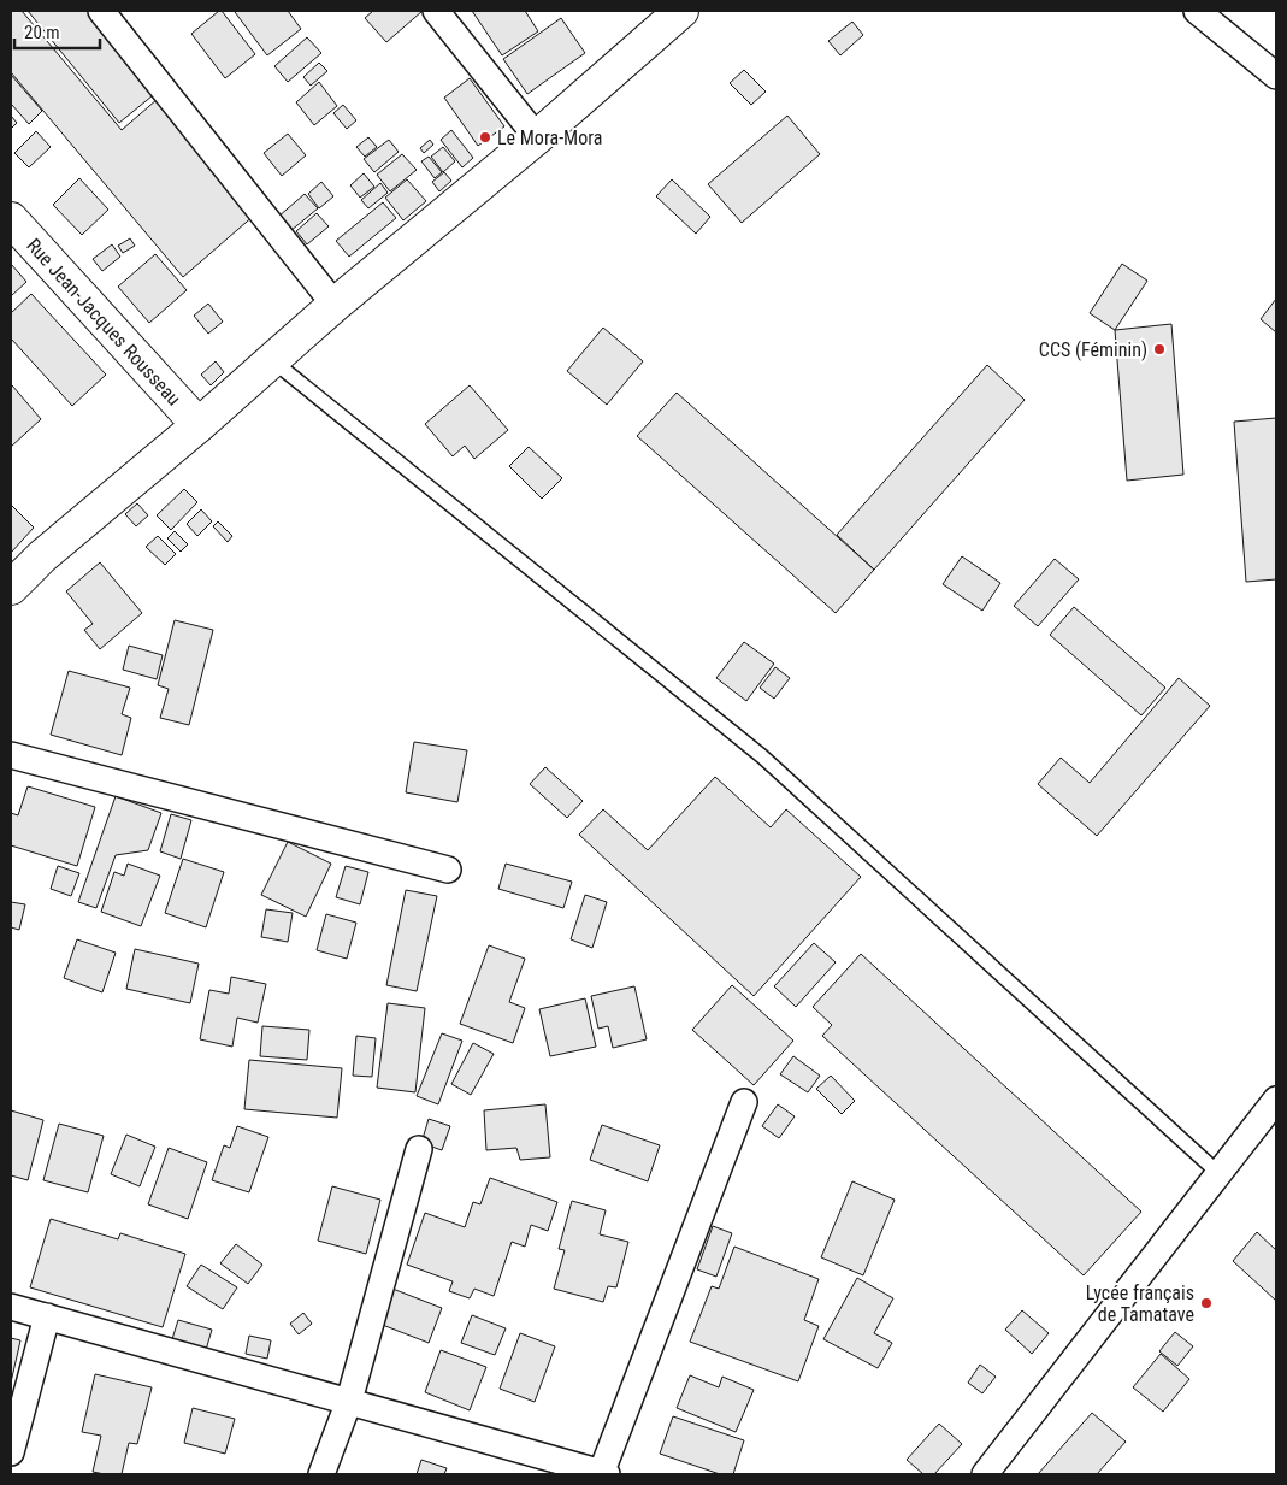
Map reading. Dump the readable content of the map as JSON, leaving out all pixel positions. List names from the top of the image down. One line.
{"streets":{"main road":["Rue Jean-Jacques Rousseau"]},"places":["Le Mora-Mora","CCS (Féminin)","Lycée français de Tamatave"],"scale_bar":"20 m"}
